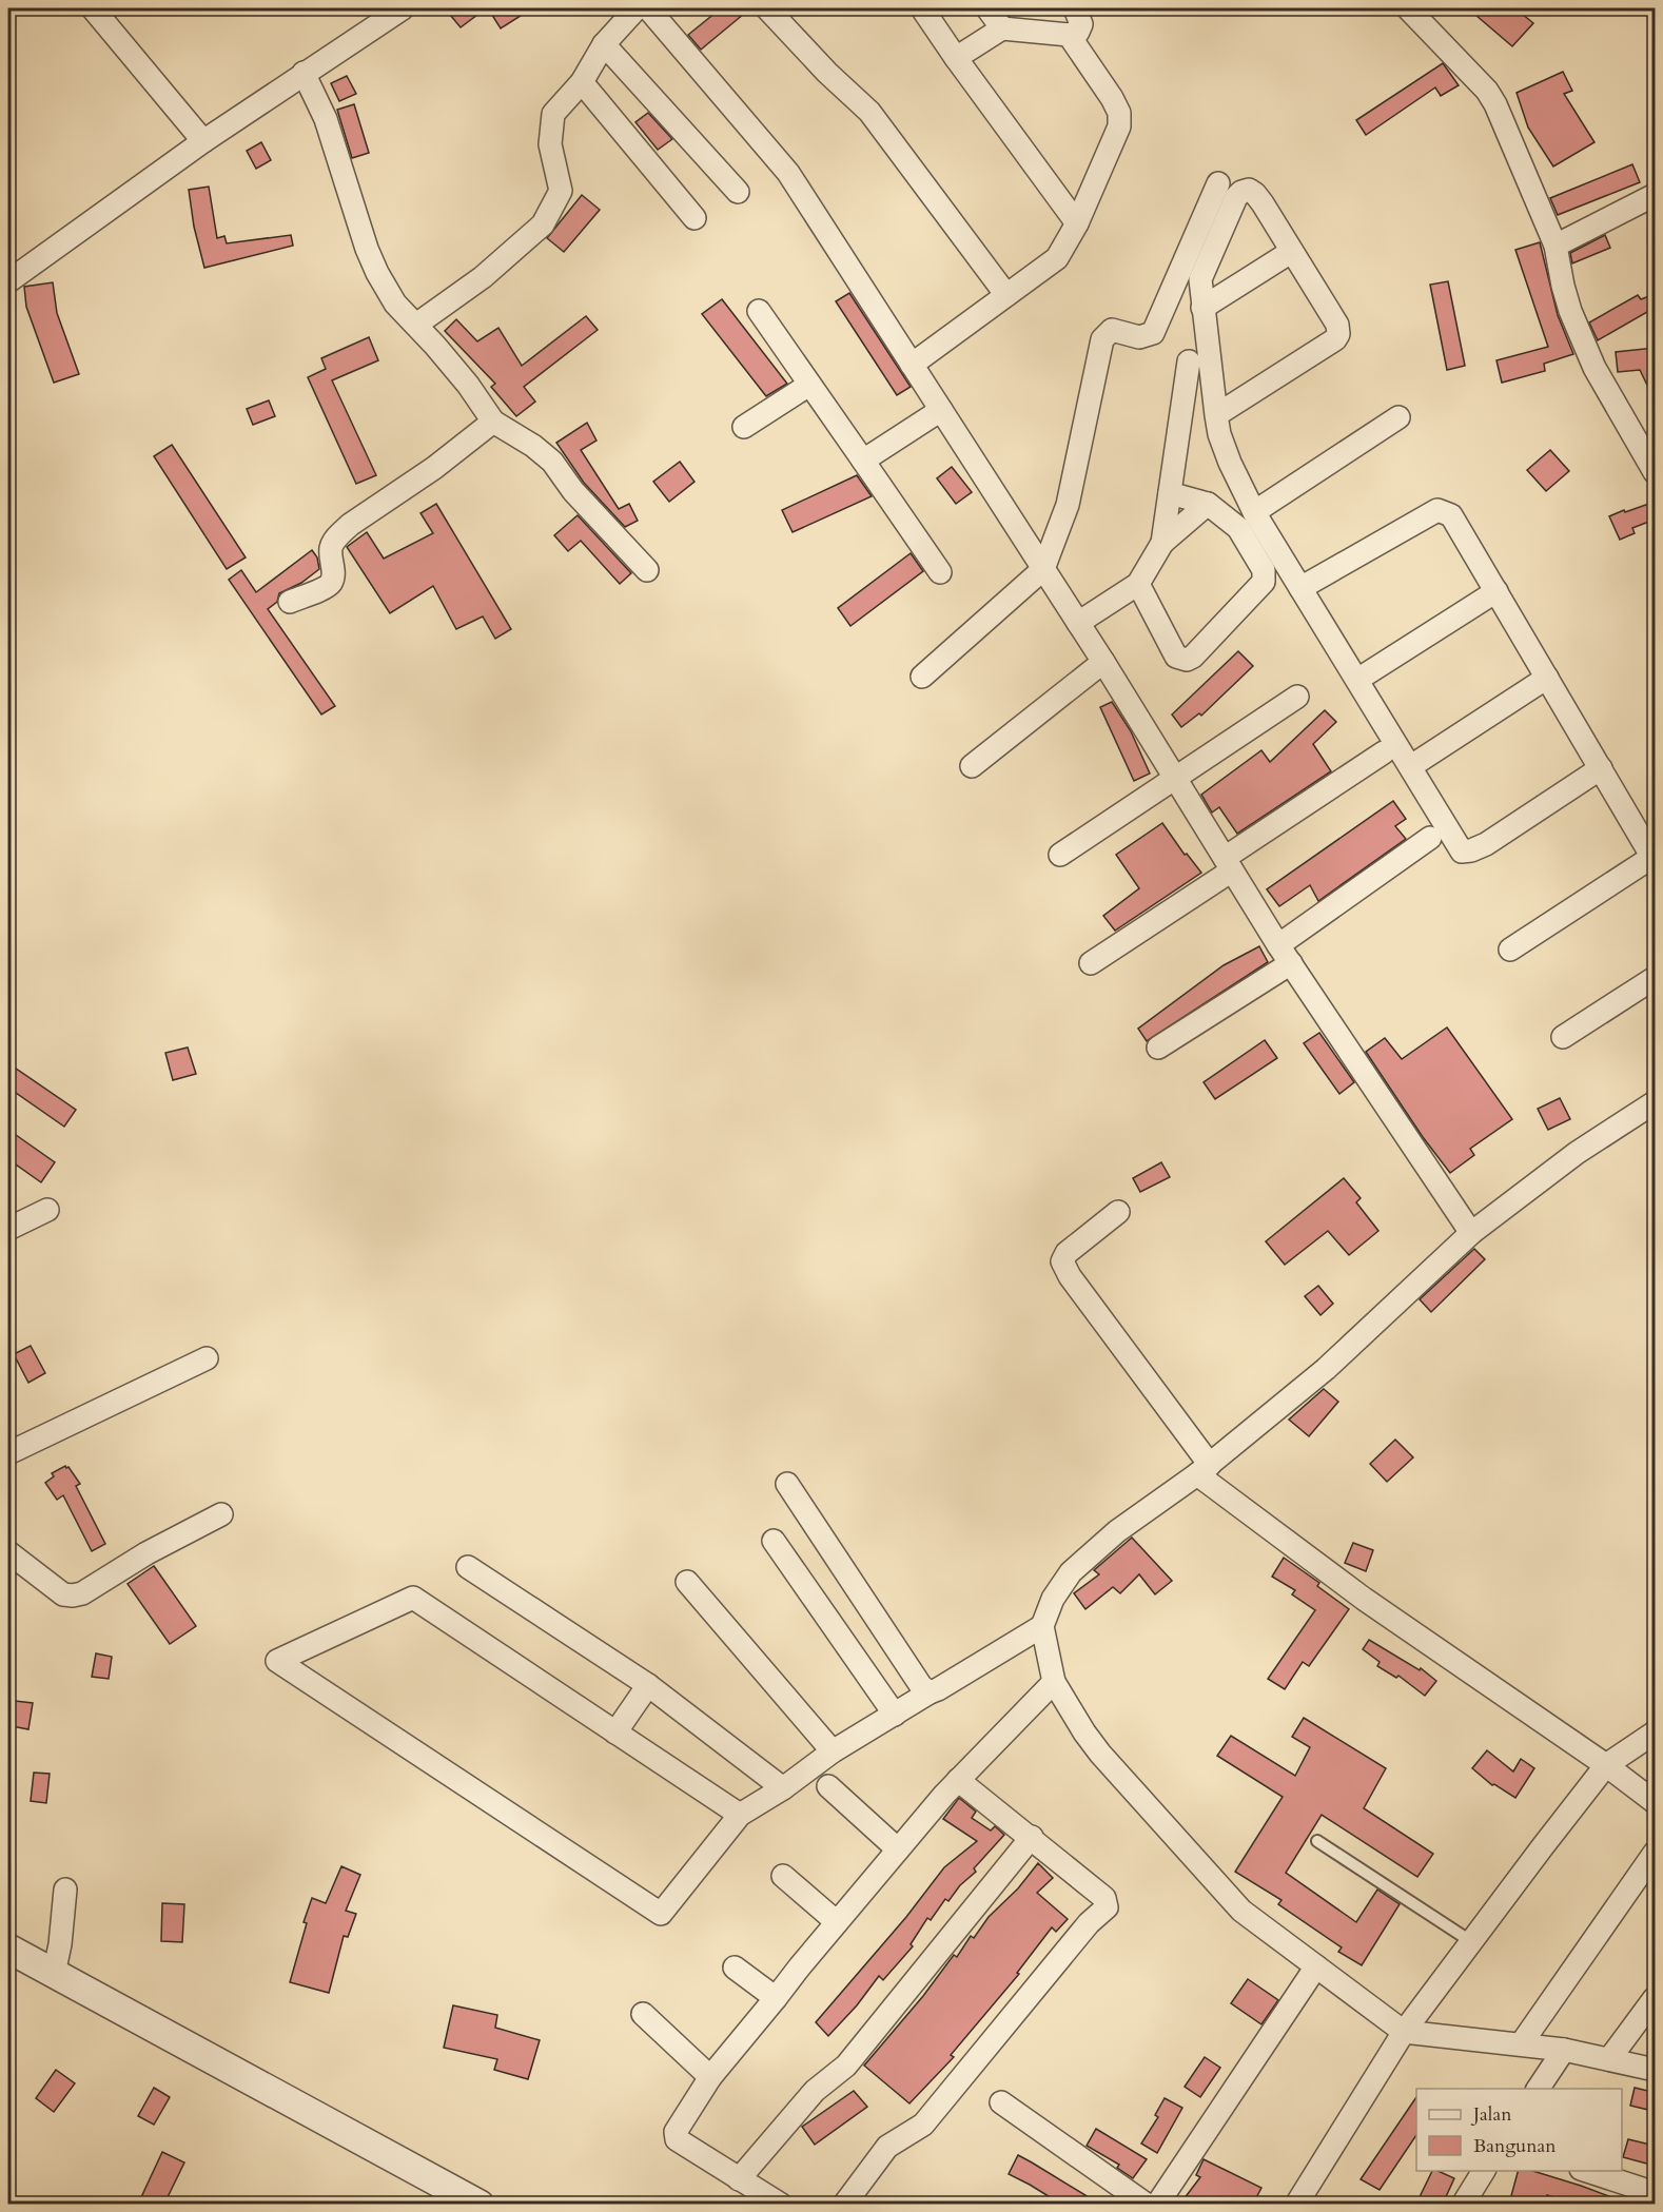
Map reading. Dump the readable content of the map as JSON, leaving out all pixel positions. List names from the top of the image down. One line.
{"legend":["Jalan","Bangunan"]}
